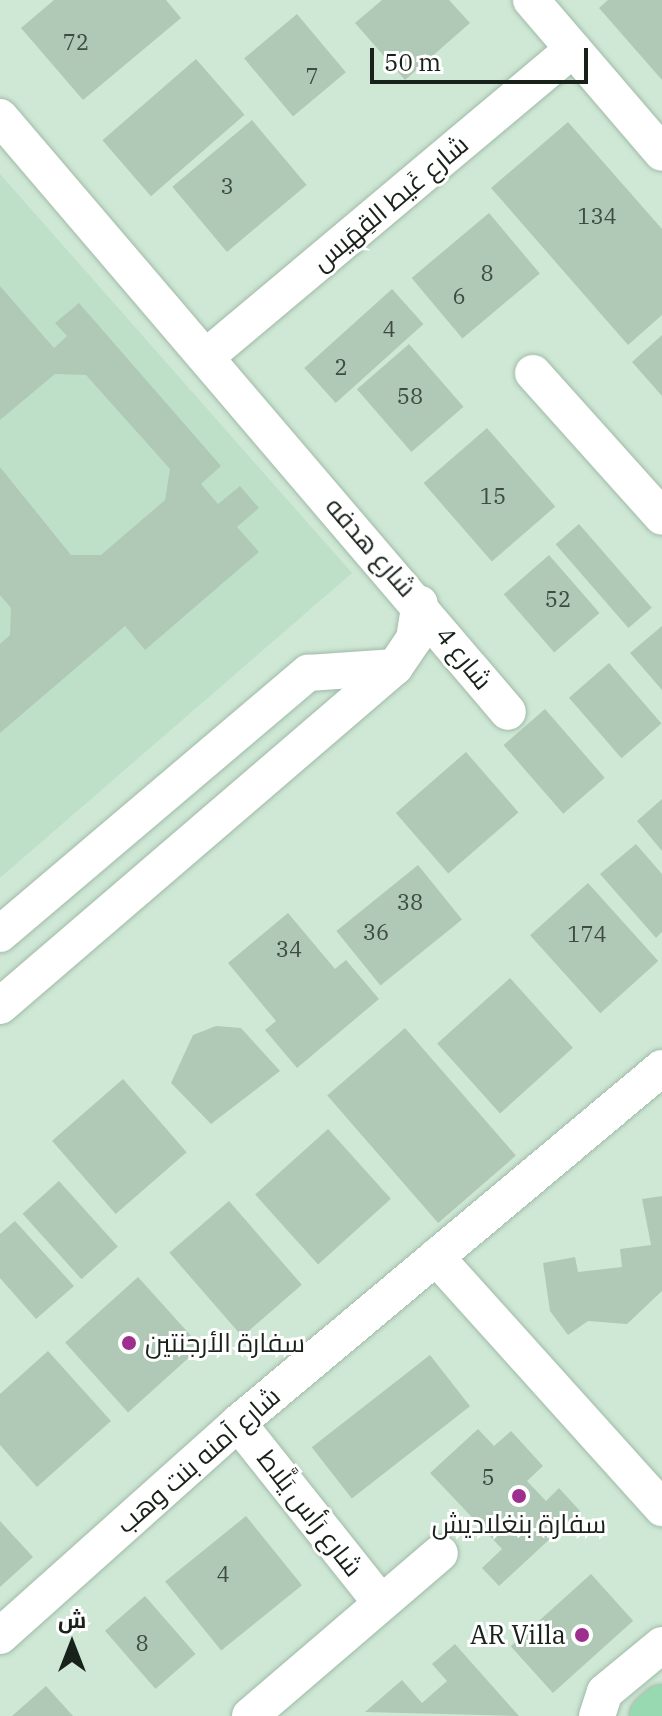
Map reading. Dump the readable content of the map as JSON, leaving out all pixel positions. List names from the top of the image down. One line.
{"streets":{"street":["شارع غَيط القِهَيس","شارع هدفه","شارع 4","شارع آمنه بنت وهب","شارع رَأس يَلَّاط"]},"crossings":[["شارع غَيط القِهَيس","شارع هدفه"],["شارع هدفه","شارع 4"],["شارع آمنه بنت وهب","شارع رَأس يَلَّاط"]],"places":["سفارة الأرجنتين","سفارة بنغلاديش","AR Villa"],"house_numbers":["72","7","3","134","8","6","4","2","58","15","52","38","36","174","34","5","4","8"],"scale_bar":"50 m","north":"top"}
